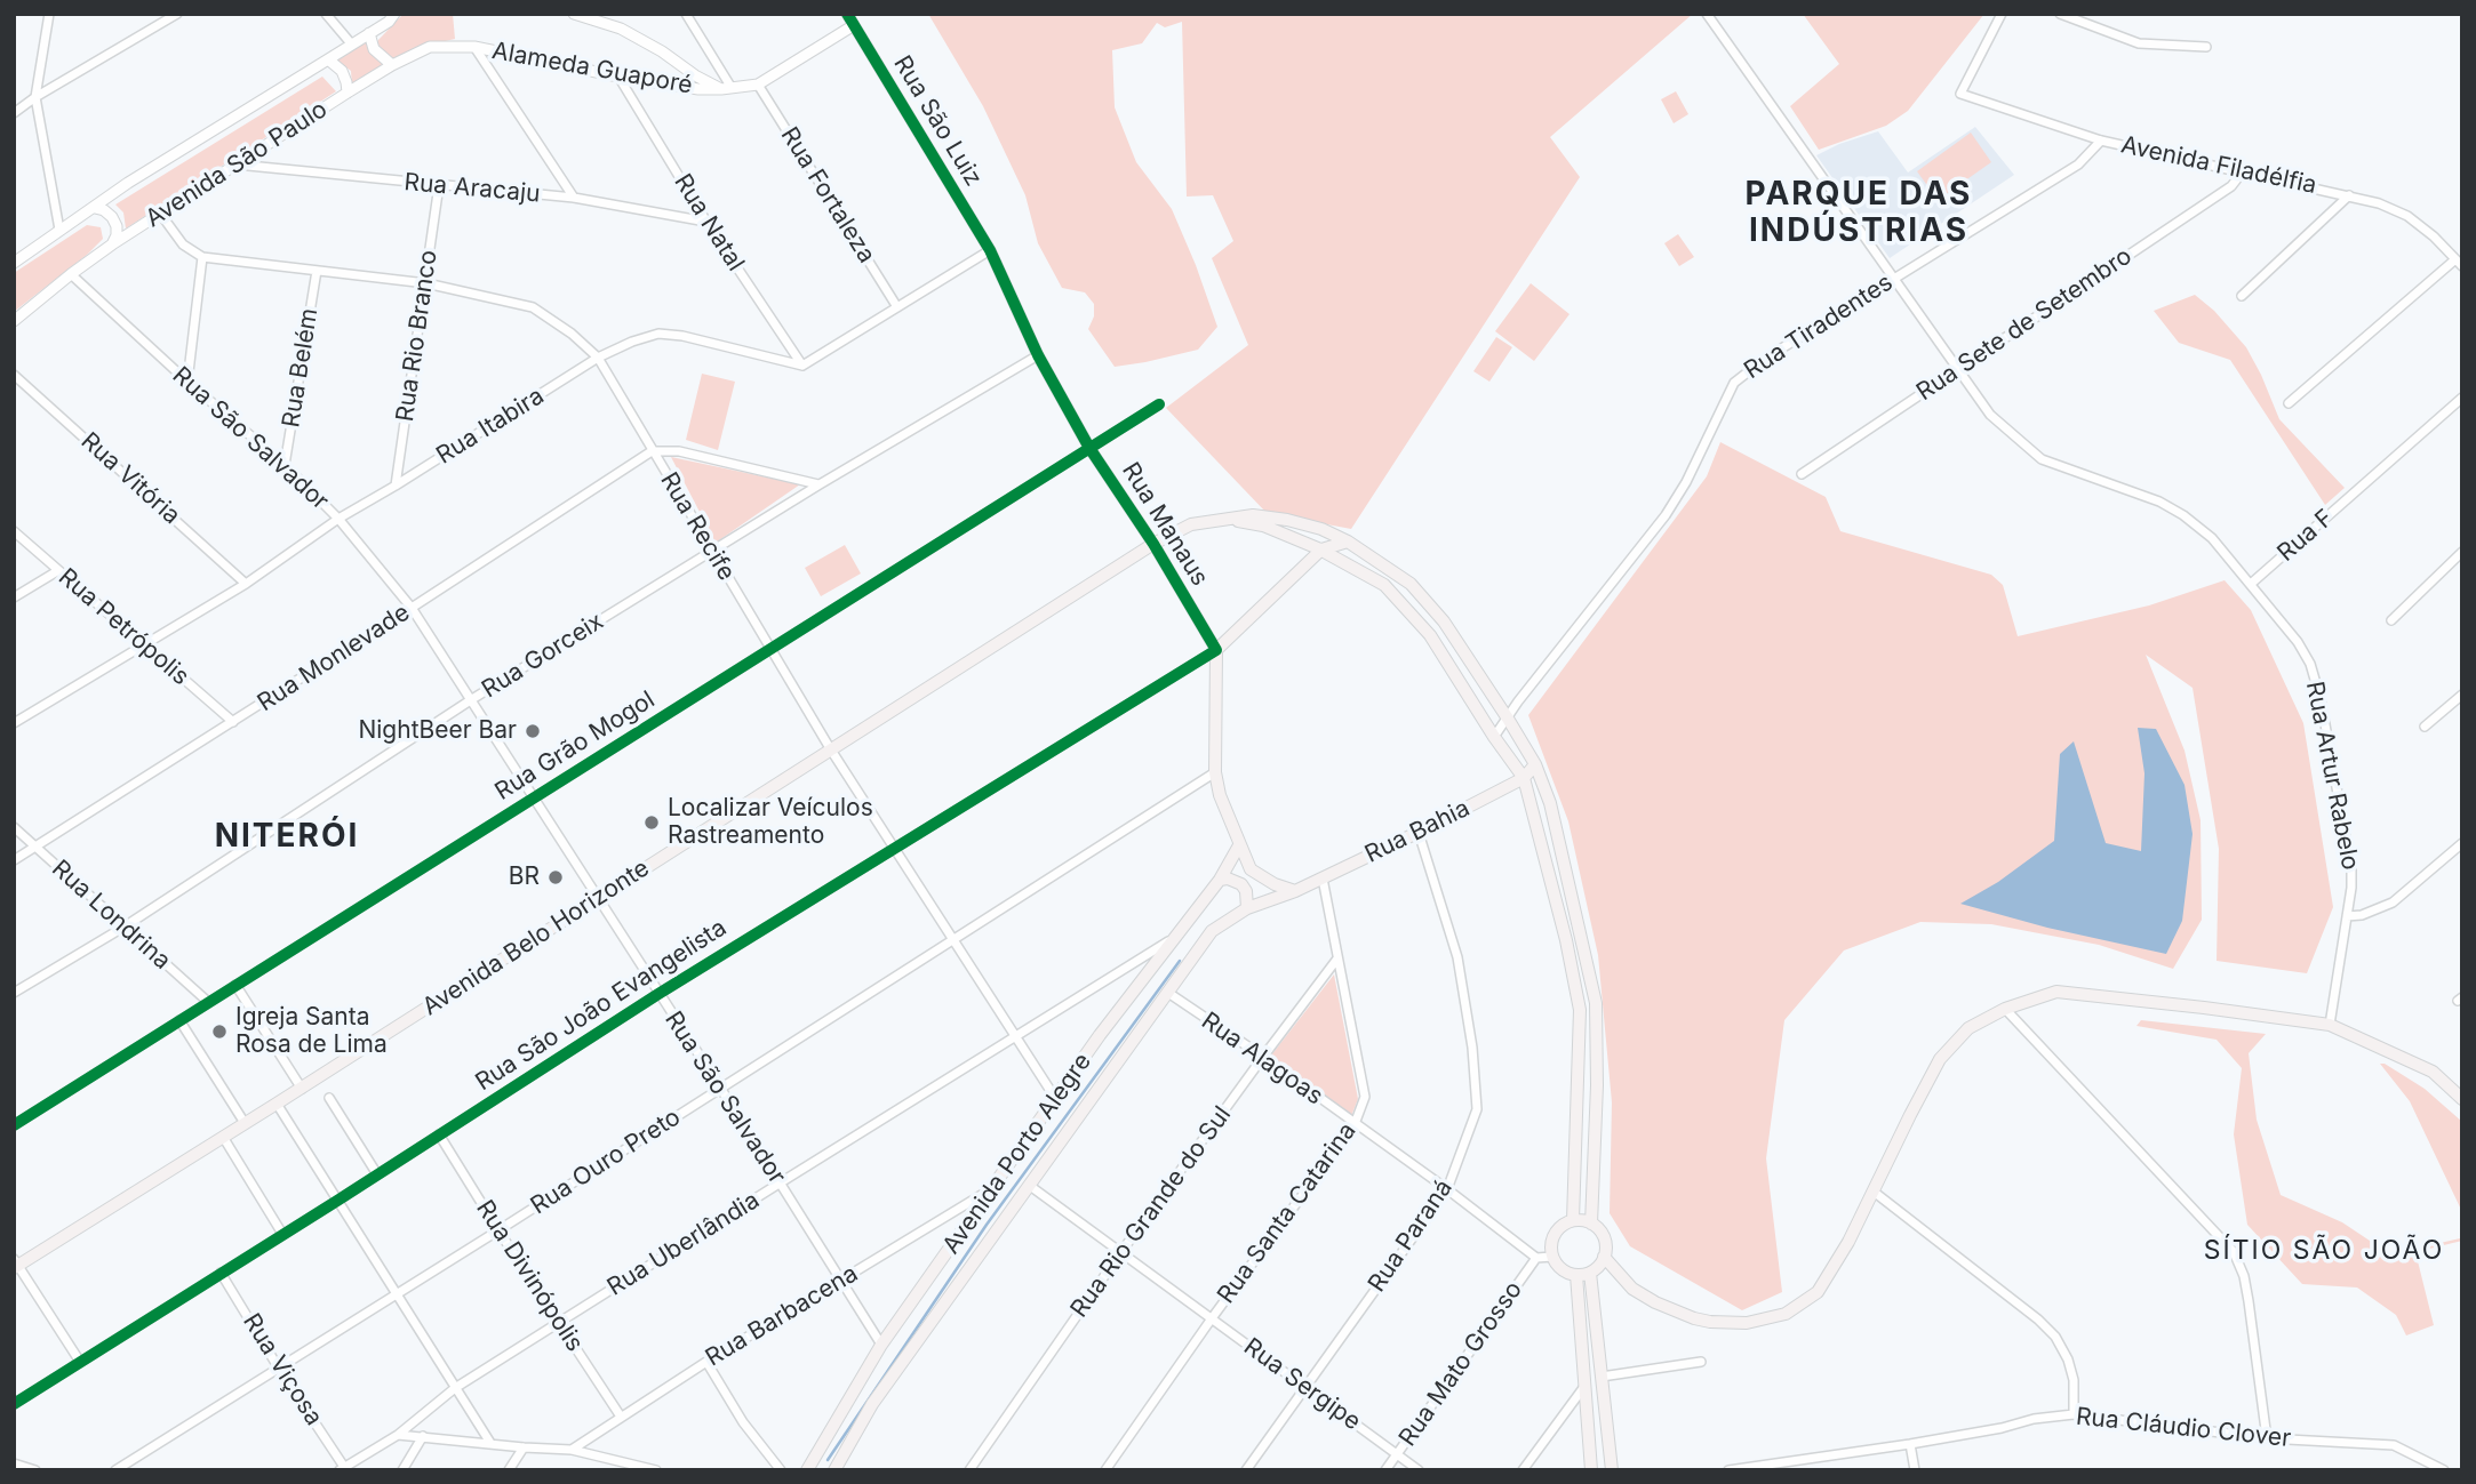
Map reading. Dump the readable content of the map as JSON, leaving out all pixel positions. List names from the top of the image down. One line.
{"streets":{"main road":["Rua Bahia","Avenida Belo Horizonte","Avenida Porto Alegre"],"street":["Alameda Guaporé","Rua São Luiz","Avenida São Paulo","Avenida Filadélfia","Rua Aracaju","Rua Fortaleza","Rua Natal","Rua Sete de Setembro","Rua Tiradentes","Rua Rio Branco","Rua Belém","Rua Itabira","Rua São Salvador","Rua Vitória","Rua Manaus","Rua Recife","Rua F","Rua Petrópolis","Rua Gorceix","Rua Monlevade","Rua Grão Mogol","Rua Artur Rabelo","Rua Londrina","Rua São João Evangelista","Rua Alagoas","Rua Ouro Preto","Rua Rio Grande do Sul","Rua Santa Catarina","Rua Paraná","Rua Uberlândia","Rua Divinópolis","Rua Barbacena","Rua Mato Grosso","Rua Viçosa","Rua Sergipe","Rua Cláudio Clover"]},"crossings":[["Alameda Guaporé","Avenida São Paulo"],["Alameda Guaporé","Rua Fortaleza"],["Alameda Guaporé","Rua Natal"],["Rua São Luiz","Rua Manaus"],["Avenida São Paulo","Rua Aracaju"],["Avenida São Paulo","Rua São Salvador"],["Avenida Filadélfia","Rua Sete de Setembro"],["Avenida Filadélfia","Rua Tiradentes"],["Rua Aracaju","Rua Natal"],["Rua Aracaju","Rua Rio Branco"],["Rua Natal","Rua Itabira"],["Rua Sete de Setembro","Rua Artur Rabelo"],["Rua Tiradentes","Rua Artur Rabelo"],["Rua Tiradentes","Avenida Belo Horizonte"],["Rua Rio Branco","Rua Itabira"],["Rua Rio Branco","Rua Recife"],["Rua Belém","Rua São Salvador"],["Rua Belém","Rua Recife"],["Rua Itabira","Rua São Salvador"],["Rua Itabira","Rua Vitória"],["Rua Itabira","Rua Recife"],["Rua Itabira","Rua Petrópolis"],["Rua São Salvador","Rua Gorceix"],["Rua São Salvador","Rua Monlevade"],["Rua São Salvador","Rua Grão Mogol"],["Rua São Salvador","Avenida Belo Horizonte"],["Rua São Salvador","Rua São João Evangelista"],["Rua São Salvador","Avenida Porto Alegre"],["Rua São Salvador","Rua Ouro Preto"],["Rua São Salvador","Rua Uberlândia"],["Rua São Salvador","Rua Barbacena"],["Rua Manaus","Rua Gorceix"],["Rua Manaus","Rua Grão Mogol"],["Rua Manaus","Avenida Belo Horizonte"],["Rua Manaus","Rua São João Evangelista"],["Rua Recife","Rua Gorceix"],["Rua Recife","Rua Monlevade"],["Rua Recife","Rua Grão Mogol"],["Rua Recife","Avenida Belo Horizonte"],["Rua Recife","Rua São João Evangelista"],["Rua Recife","Avenida Porto Alegre"],["Rua Recife","Rua Ouro Preto"],["Rua Recife","Rua Uberlândia"],["Rua F","Rua Artur Rabelo"],["Rua Petrópolis","Rua Monlevade"],["Rua Gorceix","Rua Londrina"],["Rua Monlevade","Rua Londrina"],["Rua Grão Mogol","Rua Londrina"],["Rua Bahia","Avenida Belo Horizonte"],["Rua Bahia","Avenida Porto Alegre"],["Rua Bahia","Rua Santa Catarina"],["Rua Bahia","Rua Paraná"],["Rua São João Evangelista","Rua Divinópolis"],["Rua São João Evangelista","Rua Viçosa"],["Rua Alagoas","Avenida Porto Alegre"],["Rua Alagoas","Rua Rio Grande do Sul"],["Rua Alagoas","Rua Santa Catarina"],["Rua Alagoas","Rua Paraná"],["Rua Alagoas","Rua Mato Grosso"],["Avenida Porto Alegre","Rua Uberlândia"],["Avenida Porto Alegre","Rua Barbacena"],["Avenida Porto Alegre","Rua Sergipe"],["Rua Ouro Preto","Rua Divinópolis"],["Rua Ouro Preto","Rua Viçosa"],["Rua Rio Grande do Sul","Rua Santa Catarina"],["Rua Rio Grande do Sul","Rua Sergipe"],["Rua Santa Catarina","Rua Sergipe"],["Rua Paraná","Rua Sergipe"],["Rua Uberlândia","Rua Divinópolis"],["Rua Uberlândia","Rua Viçosa"],["Rua Divinópolis","Rua Barbacena"],["Rua Mato Grosso","Rua Sergipe"]],"districts":["PARQUE DAS INDÚSTRIAS","NITERÓI","SÍTIO SÃO JOÃO"],"places":["NightBeer Bar","Localizar Veículos Rastreamento","BR","Igreja Santa Rosa de Lima"]}
